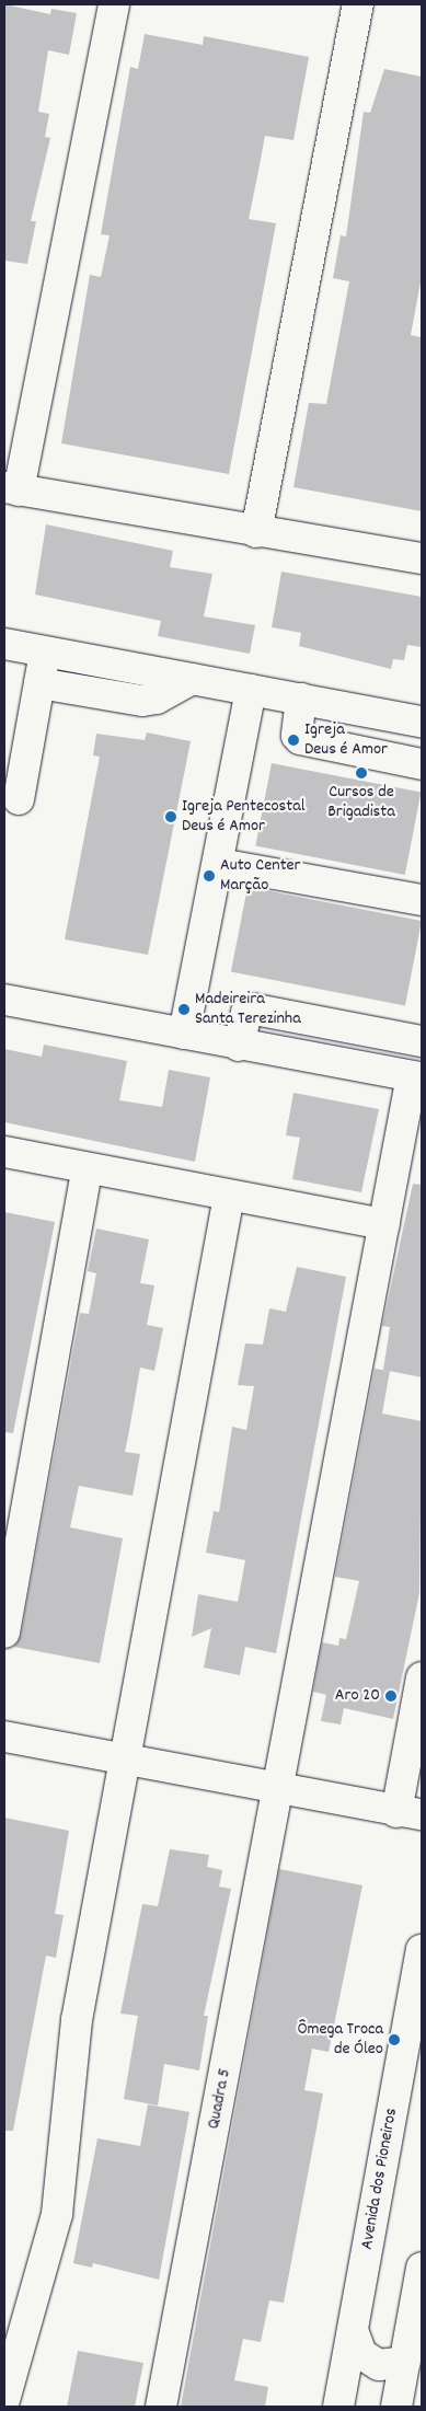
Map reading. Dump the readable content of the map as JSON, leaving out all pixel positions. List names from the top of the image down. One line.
{"streets":{"street":["Quadra 5","Avenida dos Pioneiros"]},"places":["Igreja Deus é Amor","Cursos de Brigadista","Igreja Pentecostal Deus é Amor","Auto Center Marção","Madeireira Santa Terezinha","Aro 20","Ômega Troca de Óleo"]}
